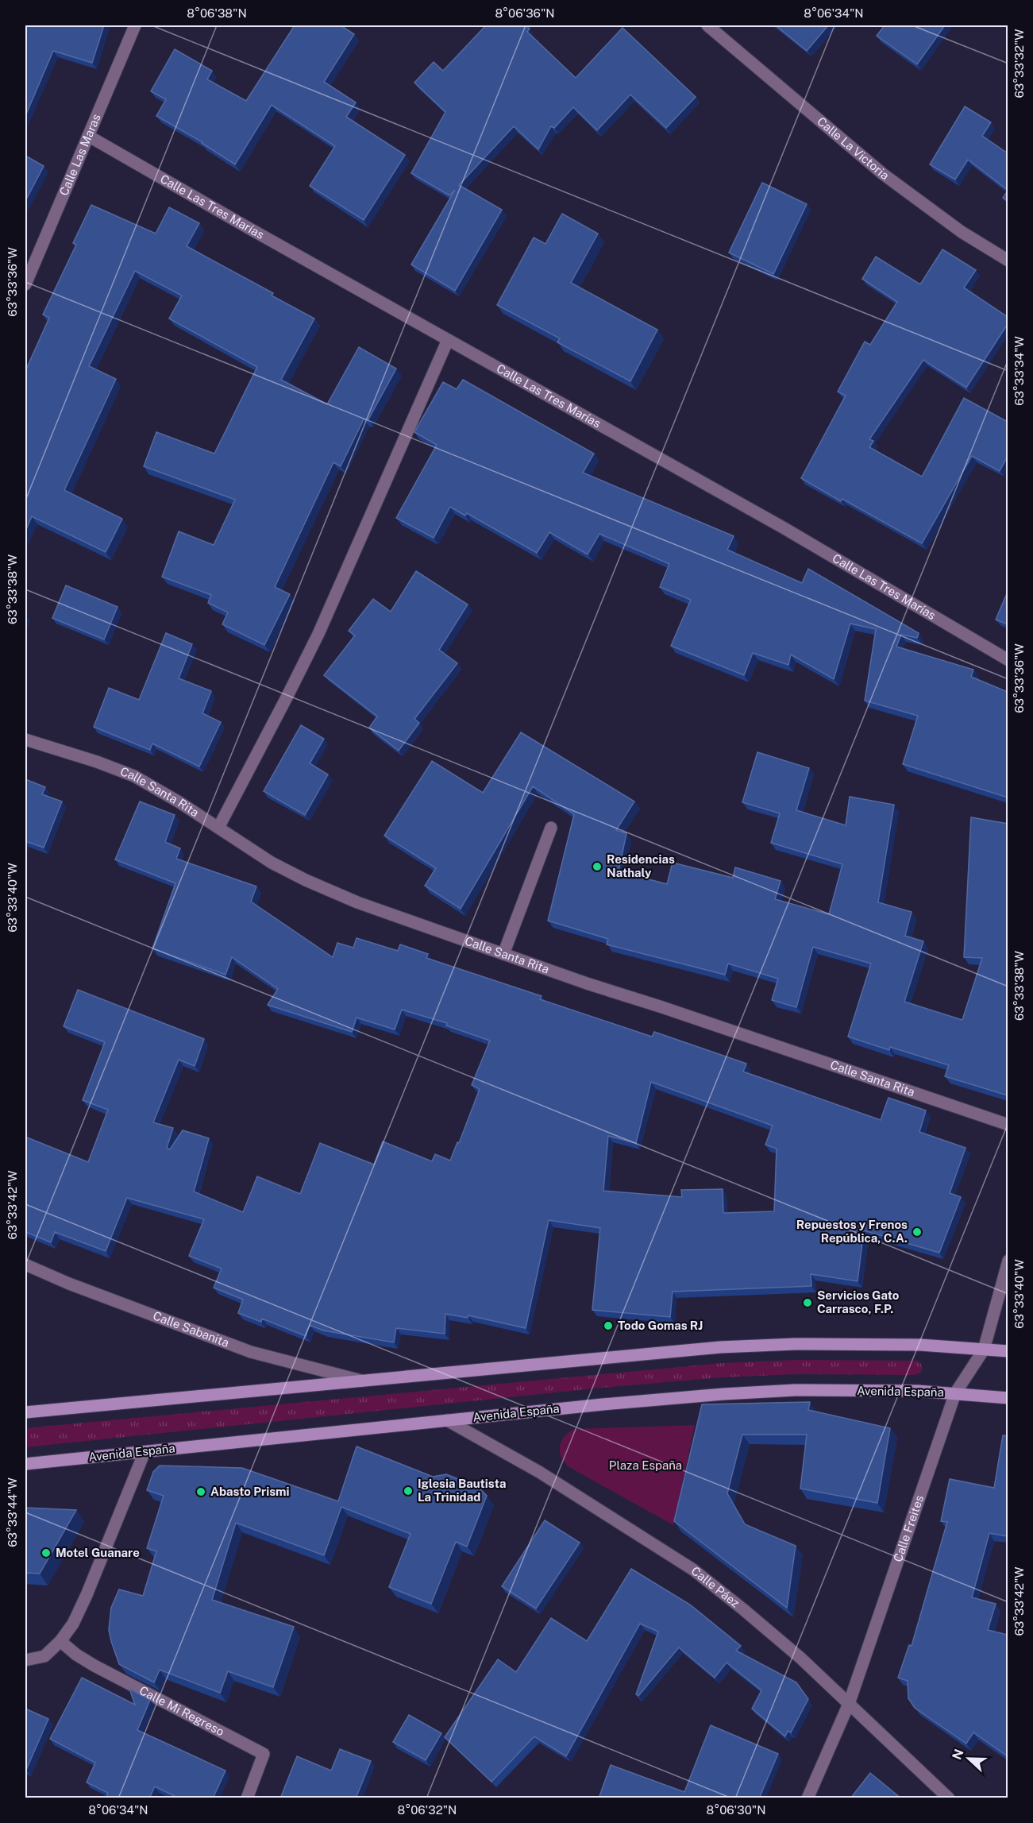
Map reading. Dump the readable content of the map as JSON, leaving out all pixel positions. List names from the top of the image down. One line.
{"streets":{"main road":["Avenida España"],"street":["Calle La Victoria","Calle Las Maras","Calle Las Tres Marías","Calle Santa Rita","Calle Sabanita","Calle Freites","Calle Páez","Calle Mi Regreso"]},"crossings":[["Calle Las Maras","Calle Las Tres Marías"],["Avenida España","Calle Freites"],["Avenida España","Calle Páez"],["Calle Freites","Calle Páez"]],"parks":["Plaza España"],"places":["Residencias Nathaly","Repuestos y Frenos República, C.A.","Servicios Gato Carrasco, F.P.","Todo Gomas RJ","Iglesia Bautista La Trinidad","Abasto Prismi","Motel Guanare"],"north":"left","coordinates":["8°06'38\"N","8°06'36\"N","8°06'34\"N","63°33'32\"W","63°33'36\"W","63°33'34\"W","63°33'38\"W","63°33'40\"W","63°33'42\"W","63°33'44\"W","8°06'32\"N","8°06'30\"N"]}
